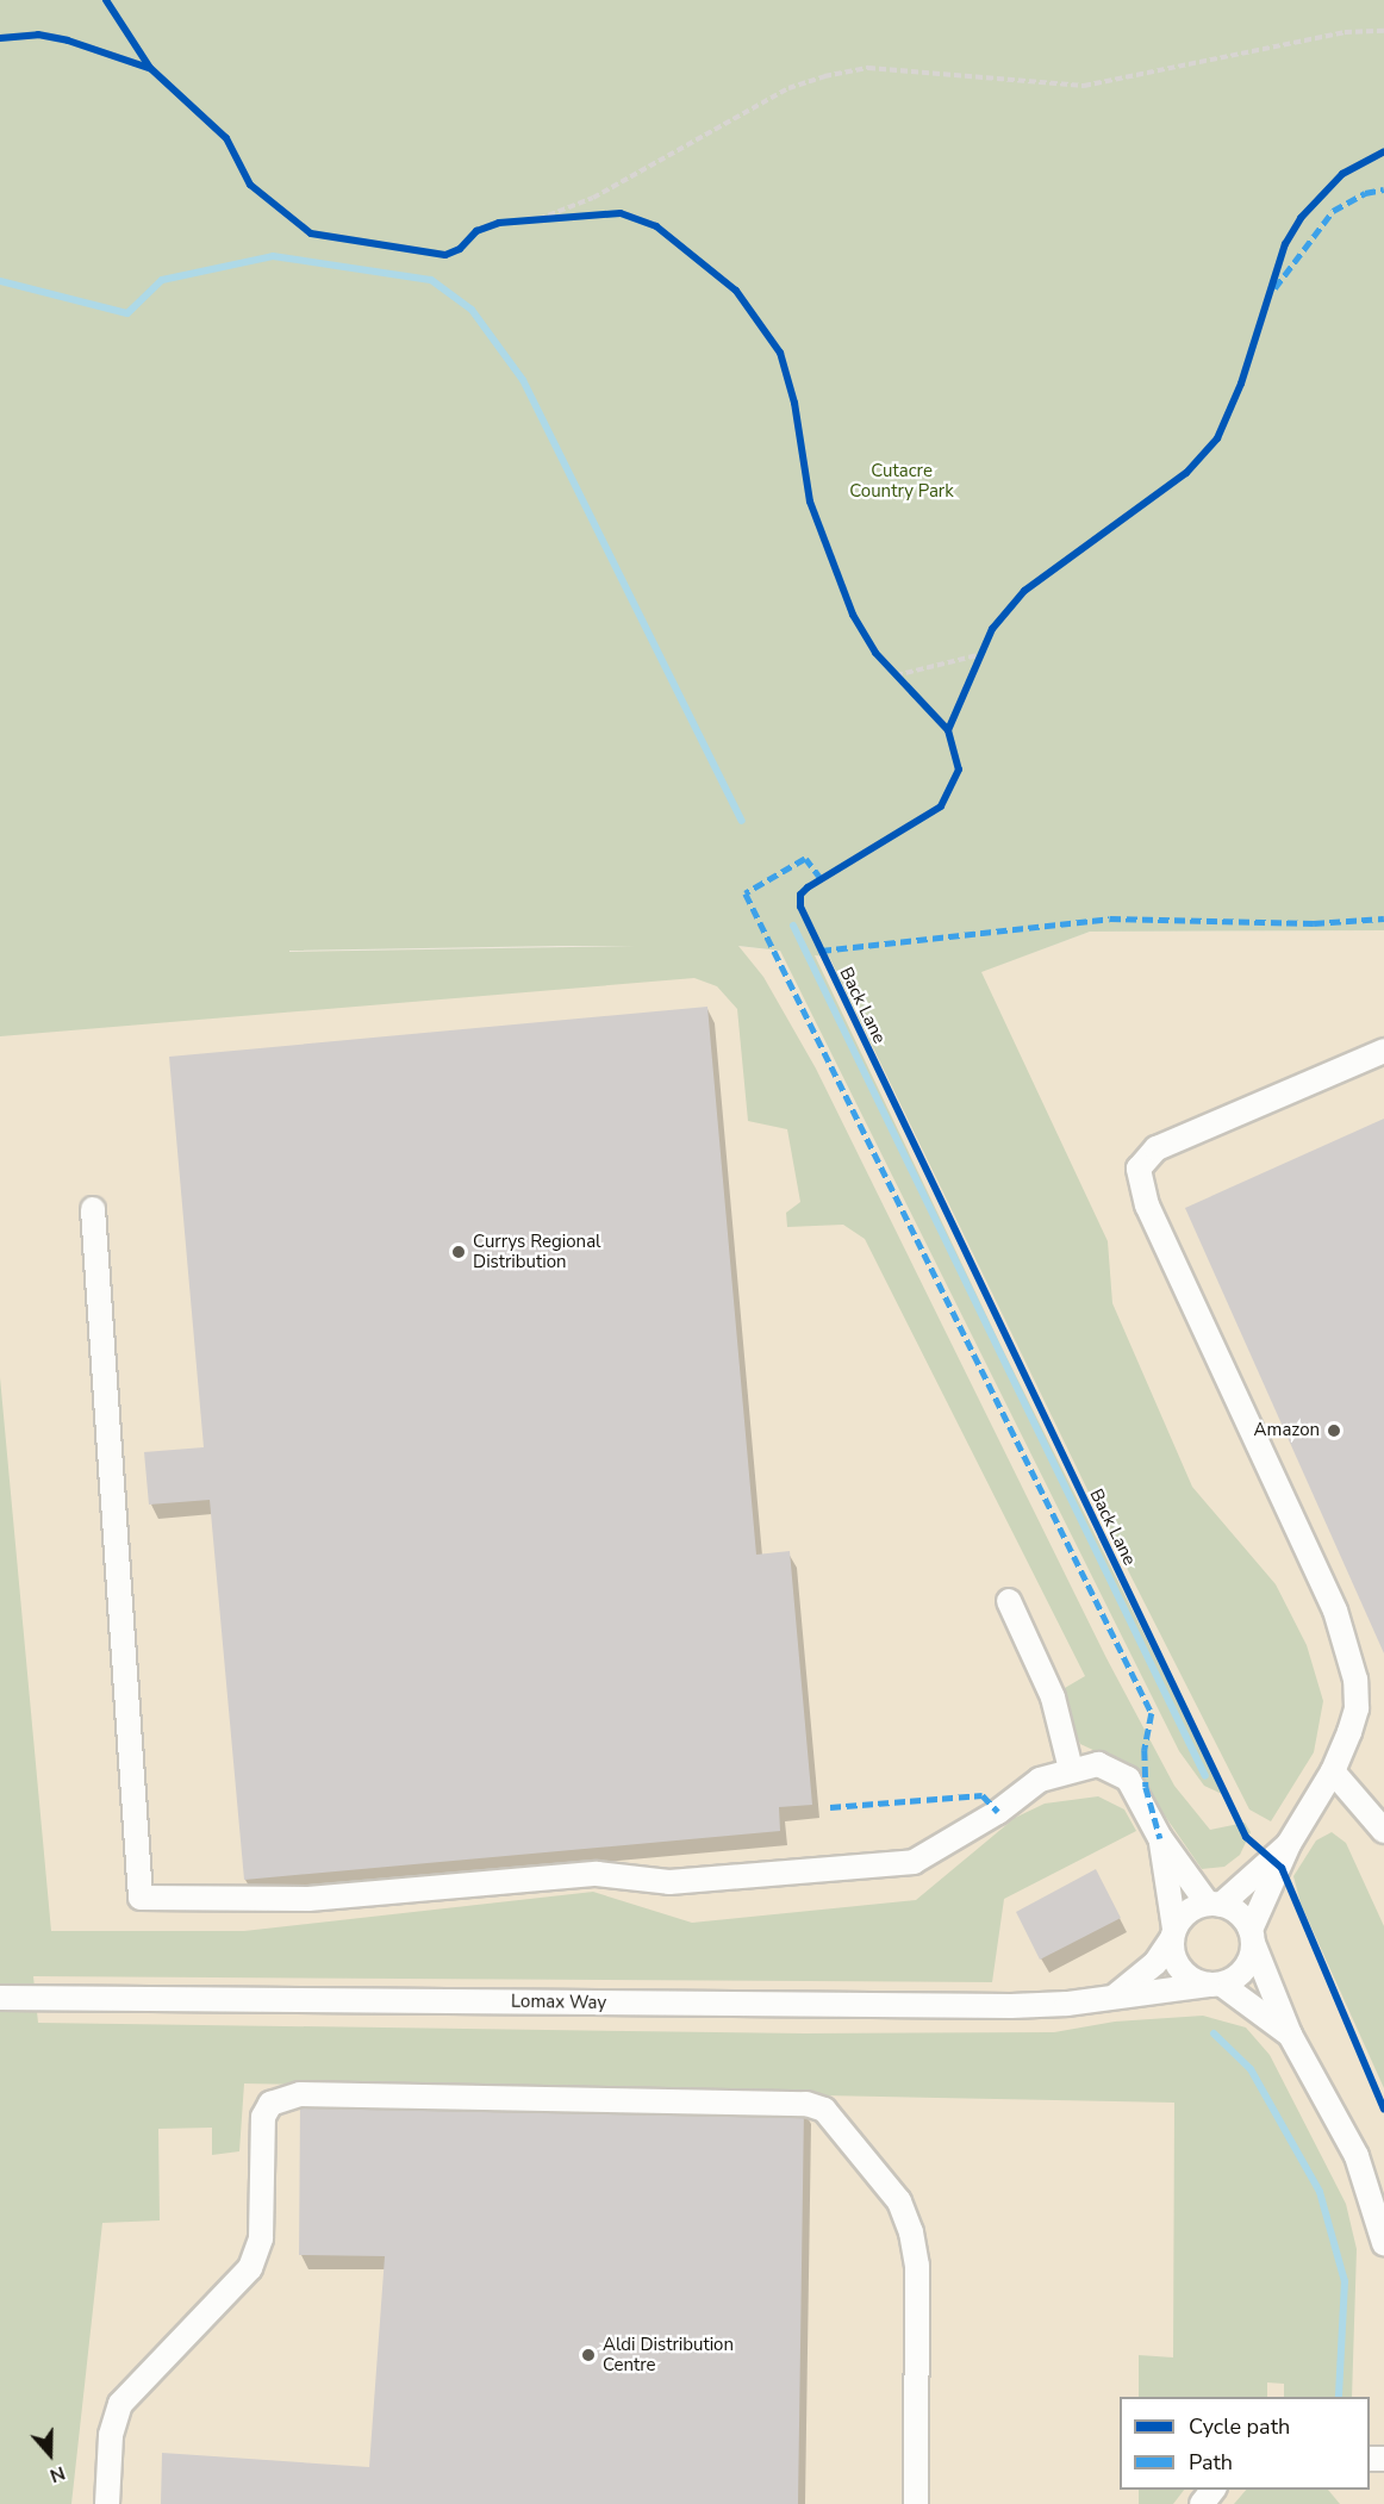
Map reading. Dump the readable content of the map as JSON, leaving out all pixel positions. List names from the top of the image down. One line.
{"streets":{"street":["Lomax Way"],"cycle path":["Back Lane"]},"parks":["Cutacre Country Park"],"places":["Currys Regional Distribution","Amazon","Aldi Distribution Centre"],"legend":["Cycle path","Path"],"north":"bottom"}
